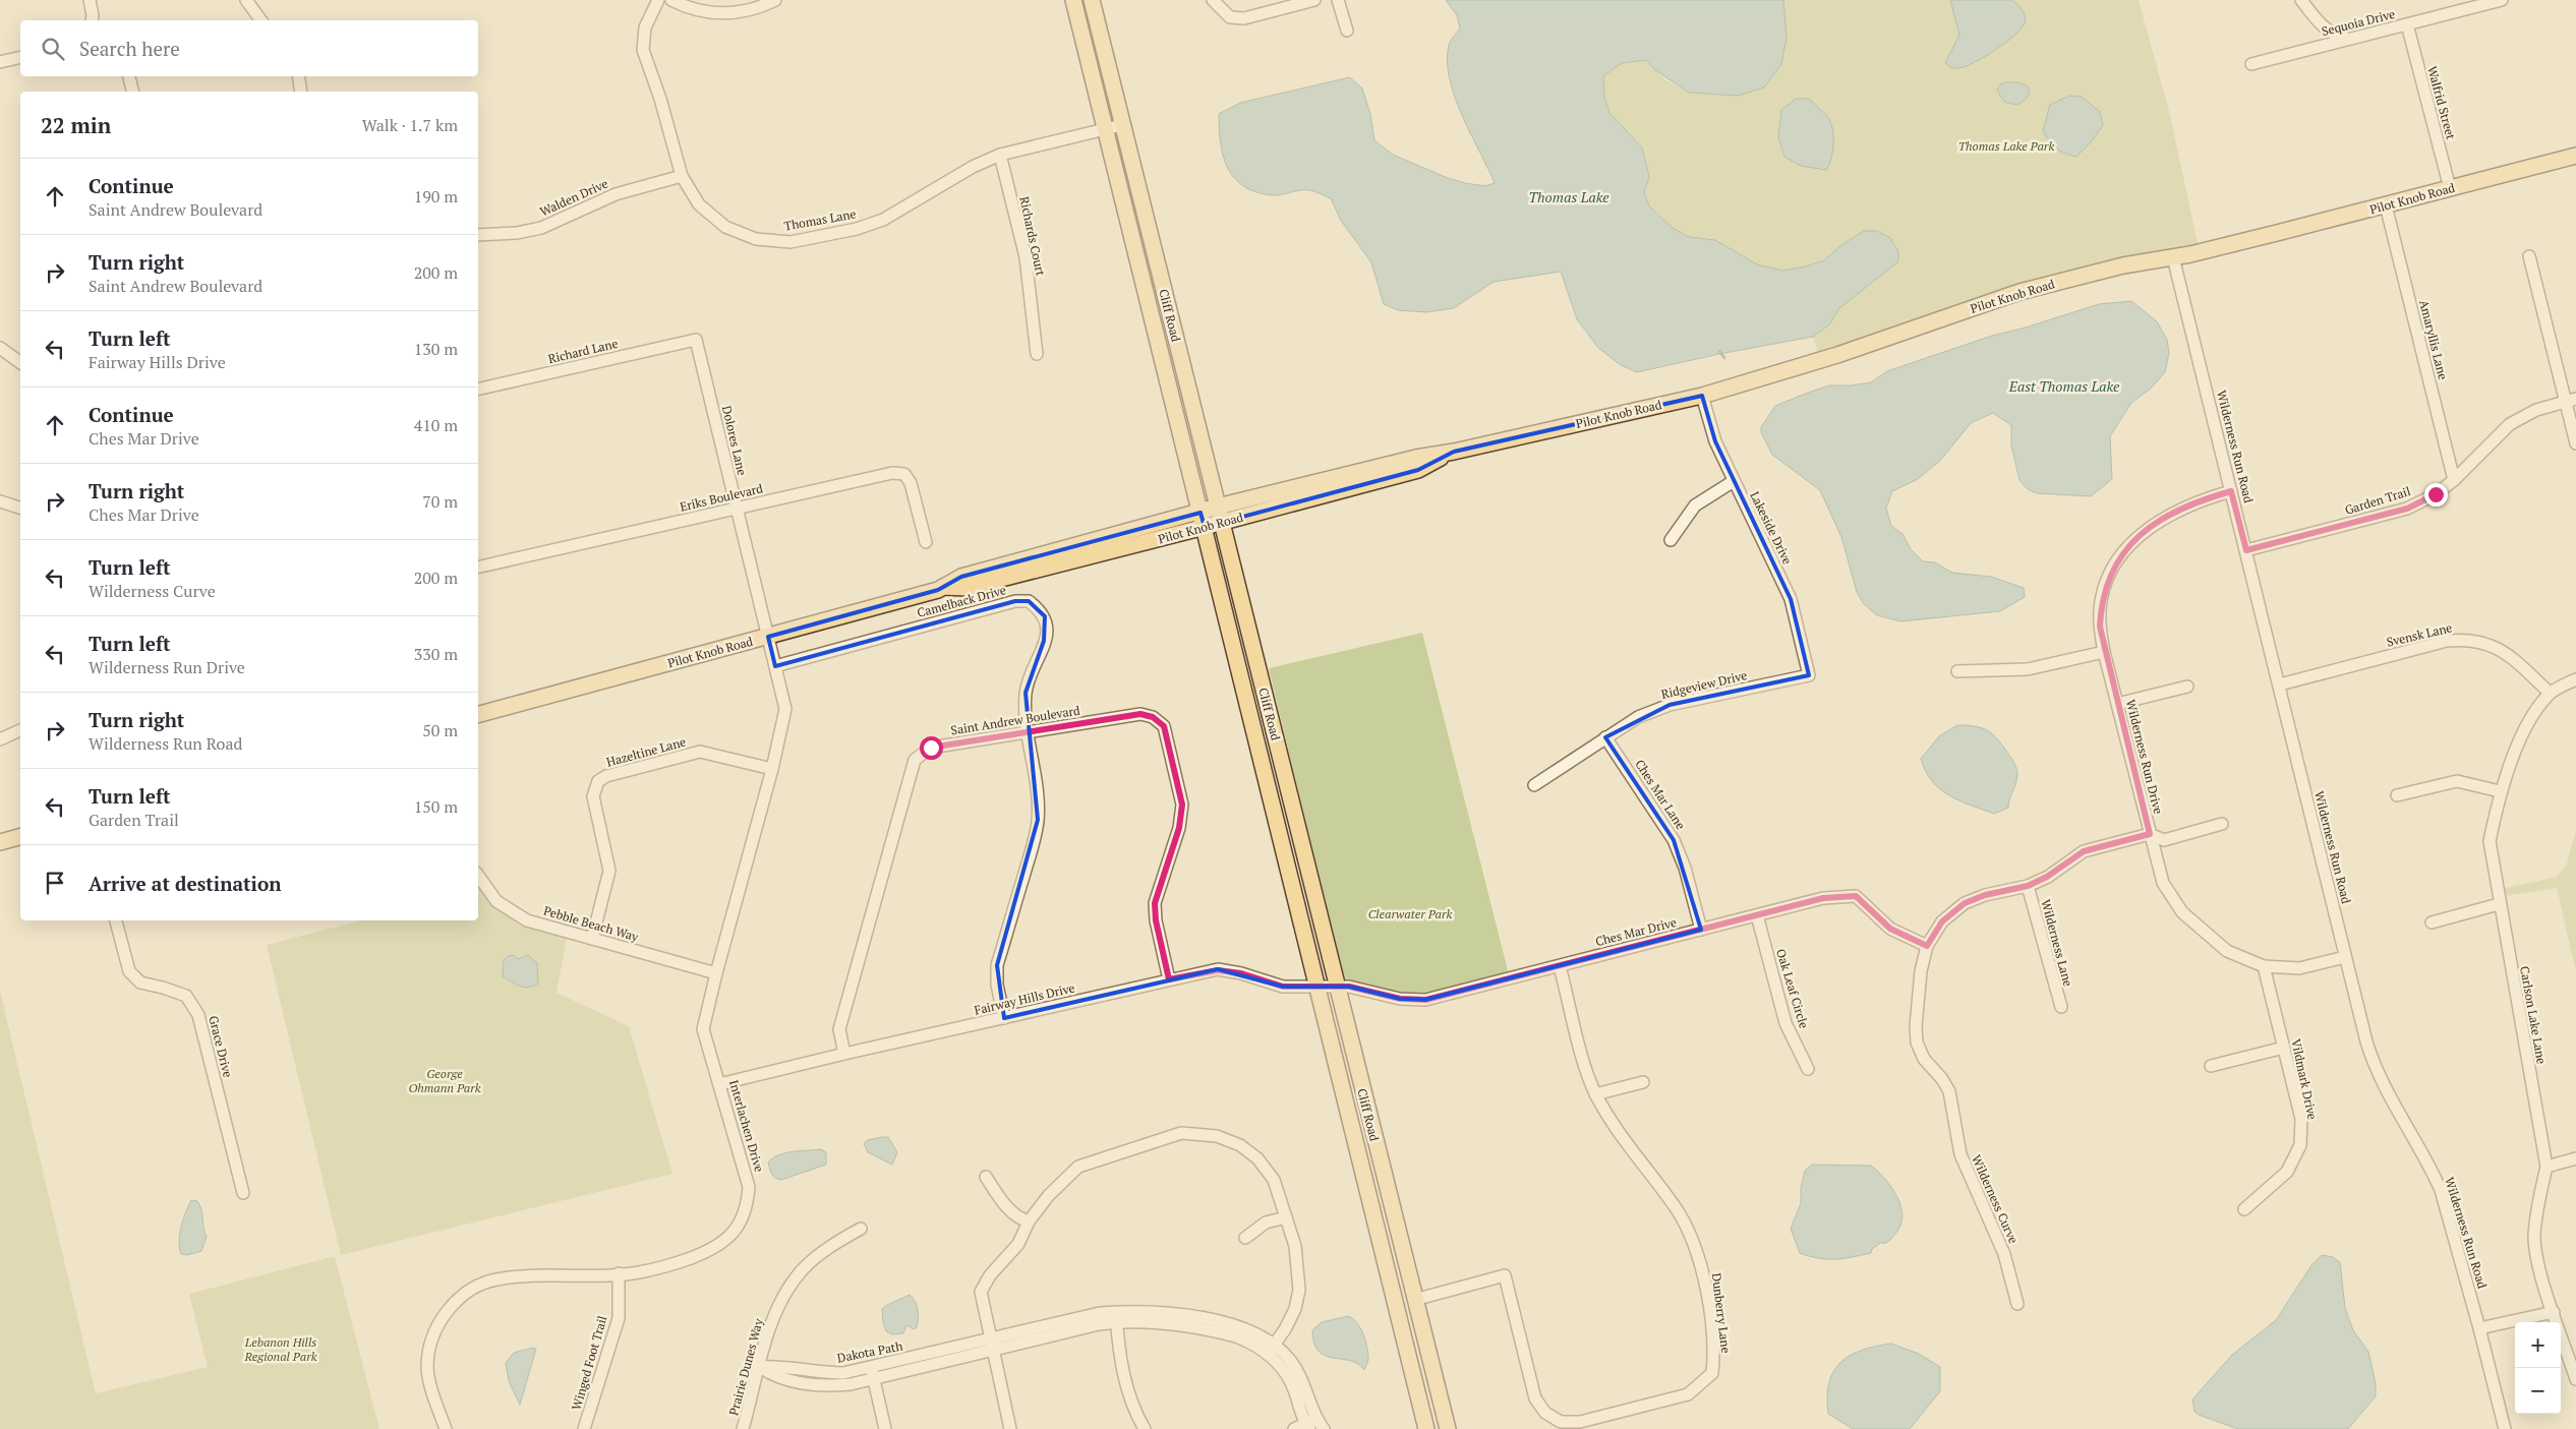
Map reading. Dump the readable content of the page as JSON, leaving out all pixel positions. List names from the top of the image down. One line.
{"streets":{"main road":["Pilot Knob Road","Cliff Road"],"street":["Sequoia Drive","Walfrid Street","Walden Drive","Thomas Lane","Richards Court","Amaryllis Lane","Richard Lane","Dolores Lane","Wilderness Run Road","Eriks Boulevard","Garden Trail","Lakeside Drive","Camelback Drive","Svensk Lane","Ridgeview Drive","Saint Andrew Boulevard","Hazeltine Lane","Wilderness Run Drive","Ches Mar Lane","Pebble Beach Way","Ches Mar Drive","Wilderness Lane","Oak Leaf Circle","Fairway Hills Drive","Carlson Lake Lane","Grace Drive","Vildmark Drive","Interlachen Drive","Wilderness Curve","Dunberry Lane","Dakota Path","Winged Foot Trail","Prairie Dunes Way"]},"crossings":[["Sequoia Drive","Walfrid Street"],["Walfrid Street","Pilot Knob Road"],["Walden Drive","Thomas Lane"],["Pilot Knob Road","Cliff Road"],["Pilot Knob Road","Amaryllis Lane"],["Pilot Knob Road","Dolores Lane"],["Pilot Knob Road","Wilderness Run Road"],["Pilot Knob Road","Lakeside Drive"],["Pilot Knob Road","Interlachen Drive"],["Thomas Lane","Richards Court"],["Thomas Lane","Cliff Road"],["Cliff Road","Ches Mar Drive"],["Cliff Road","Fairway Hills Drive"],["Cliff Road","Dunberry Lane"],["Amaryllis Lane","Garden Trail"],["Richard Lane","Dolores Lane"],["Dolores Lane","Eriks Boulevard"],["Dolores Lane","Interlachen Drive"],["Wilderness Run Road","Garden Trail"],["Wilderness Run Road","Svensk Lane"],["Wilderness Run Road","Wilderness Run Drive"],["Lakeside Drive","Ridgeview Drive"],["Camelback Drive","Saint Andrew Boulevard"],["Camelback Drive","Fairway Hills Drive"],["Camelback Drive","Interlachen Drive"],["Svensk Lane","Carlson Lake Lane"],["Ridgeview Drive","Ches Mar Lane"],["Saint Andrew Boulevard","Fairway Hills Drive"],["Hazeltine Lane","Pebble Beach Way"],["Hazeltine Lane","Interlachen Drive"],["Wilderness Run Drive","Vildmark Drive"],["Wilderness Run Drive","Wilderness Curve"],["Ches Mar Lane","Ches Mar Drive"],["Pebble Beach Way","Interlachen Drive"],["Ches Mar Drive","Oak Leaf Circle"],["Ches Mar Drive","Fairway Hills Drive"],["Ches Mar Drive","Wilderness Curve"],["Ches Mar Drive","Dunberry Lane"],["Wilderness Lane","Wilderness Curve"],["Fairway Hills Drive","Interlachen Drive"],["Interlachen Drive","Winged Foot Trail"],["Dakota Path","Prairie Dunes Way"]],"water":["Thomas Lake","East Thomas Lake"],"parks":["Thomas Lake Park","Clearwater Park","George Ohmann Park","Lebanon Hills Regional Park"],"page":{"search":"Search here","heading":["22 min","Walk · 1.7 km"],"list":[["Continue","Saint Andrew Boulevard","190 m"],["Turn right","Saint Andrew Boulevard","200 m"],["Turn left","Fairway Hills Drive","130 m"],["Continue","Ches Mar Drive","410 m"],["Turn right","Ches Mar Drive","70 m"],["Turn left","Wilderness Curve","200 m"],["Turn left","Wilderness Run Drive","330 m"],["Turn right","Wilderness Run Road","50 m"],["Turn left","Garden Trail","150 m"],"Arrive at destination"],"map_buttons":["+","−"]}}
